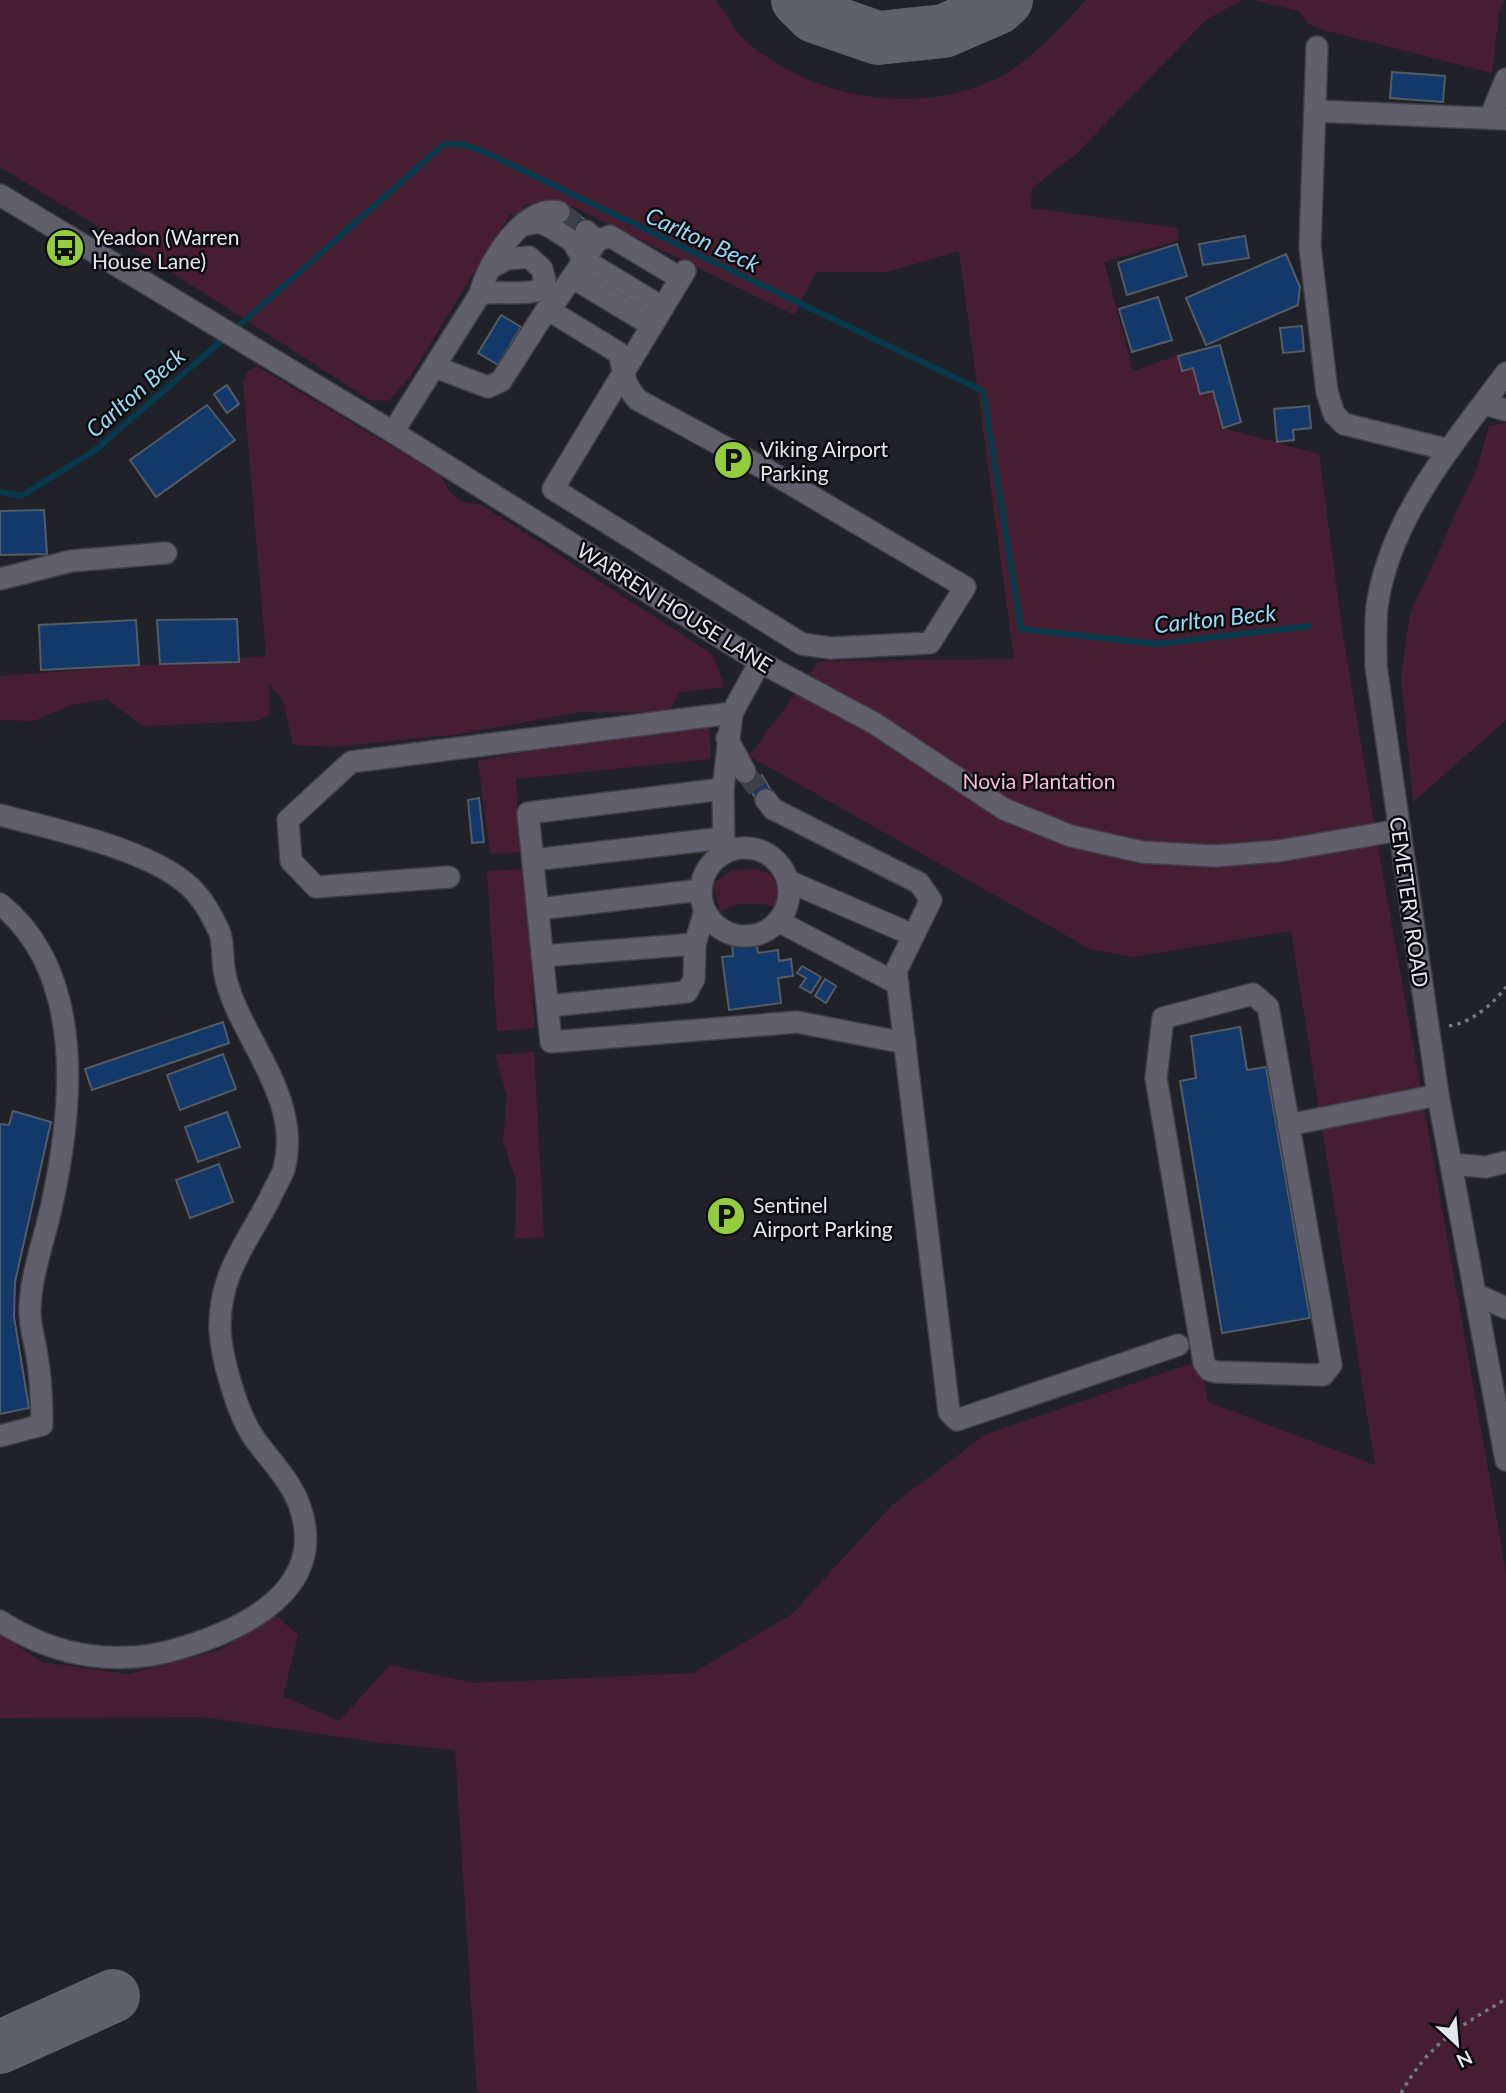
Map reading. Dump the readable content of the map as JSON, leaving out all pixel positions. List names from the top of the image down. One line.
{"streets":{"street":["WARREN HOUSE LANE","CEMETERY ROAD"]},"crossings":[["WARREN HOUSE LANE","CEMETERY ROAD"]],"water":["Carlton Beck"],"parks":["Novia Plantation"],"places":{"bus stop":["Yeadon (Warren House Lane)"],"parking":["Viking Airport Parking","Sentinel Airport Parking"]},"north":"bottom right"}
